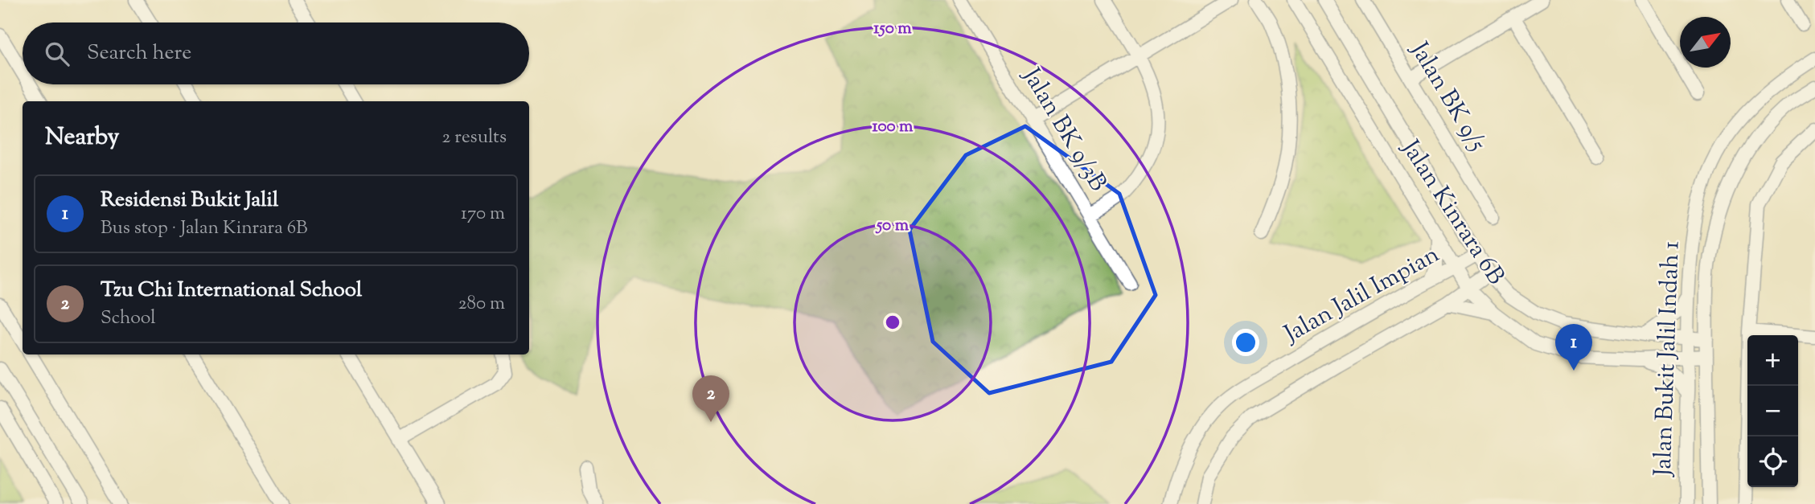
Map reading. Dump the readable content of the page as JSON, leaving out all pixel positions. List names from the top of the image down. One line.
{"streets":{"street":["Jalan BK 9/5","Jalan BK 9/3B","Jalan Kinrara 6B","Jalan Jalil Impian","Jalan Bukit Jalil Indah 1"]},"crossings":[["Jalan Kinrara 6B","Jalan Jalil Impian"],["Jalan Kinrara 6B","Jalan Bukit Jalil Indah 1"]],"north":"top right","page":{"search":"Search here","heading":["Nearby","2 results"],"list":[{"mark":"1","name":"Residensi Bukit Jalil","note":"Bus stop · Jalan Kinrara 6B","value":"170 m"},{"mark":"2","name":"Tzu Chi International School","note":"School","value":"280 m"}],"pins":["1","2"],"map_buttons":["+","−"]},"rings":["150 m","100 m","50 m"]}
